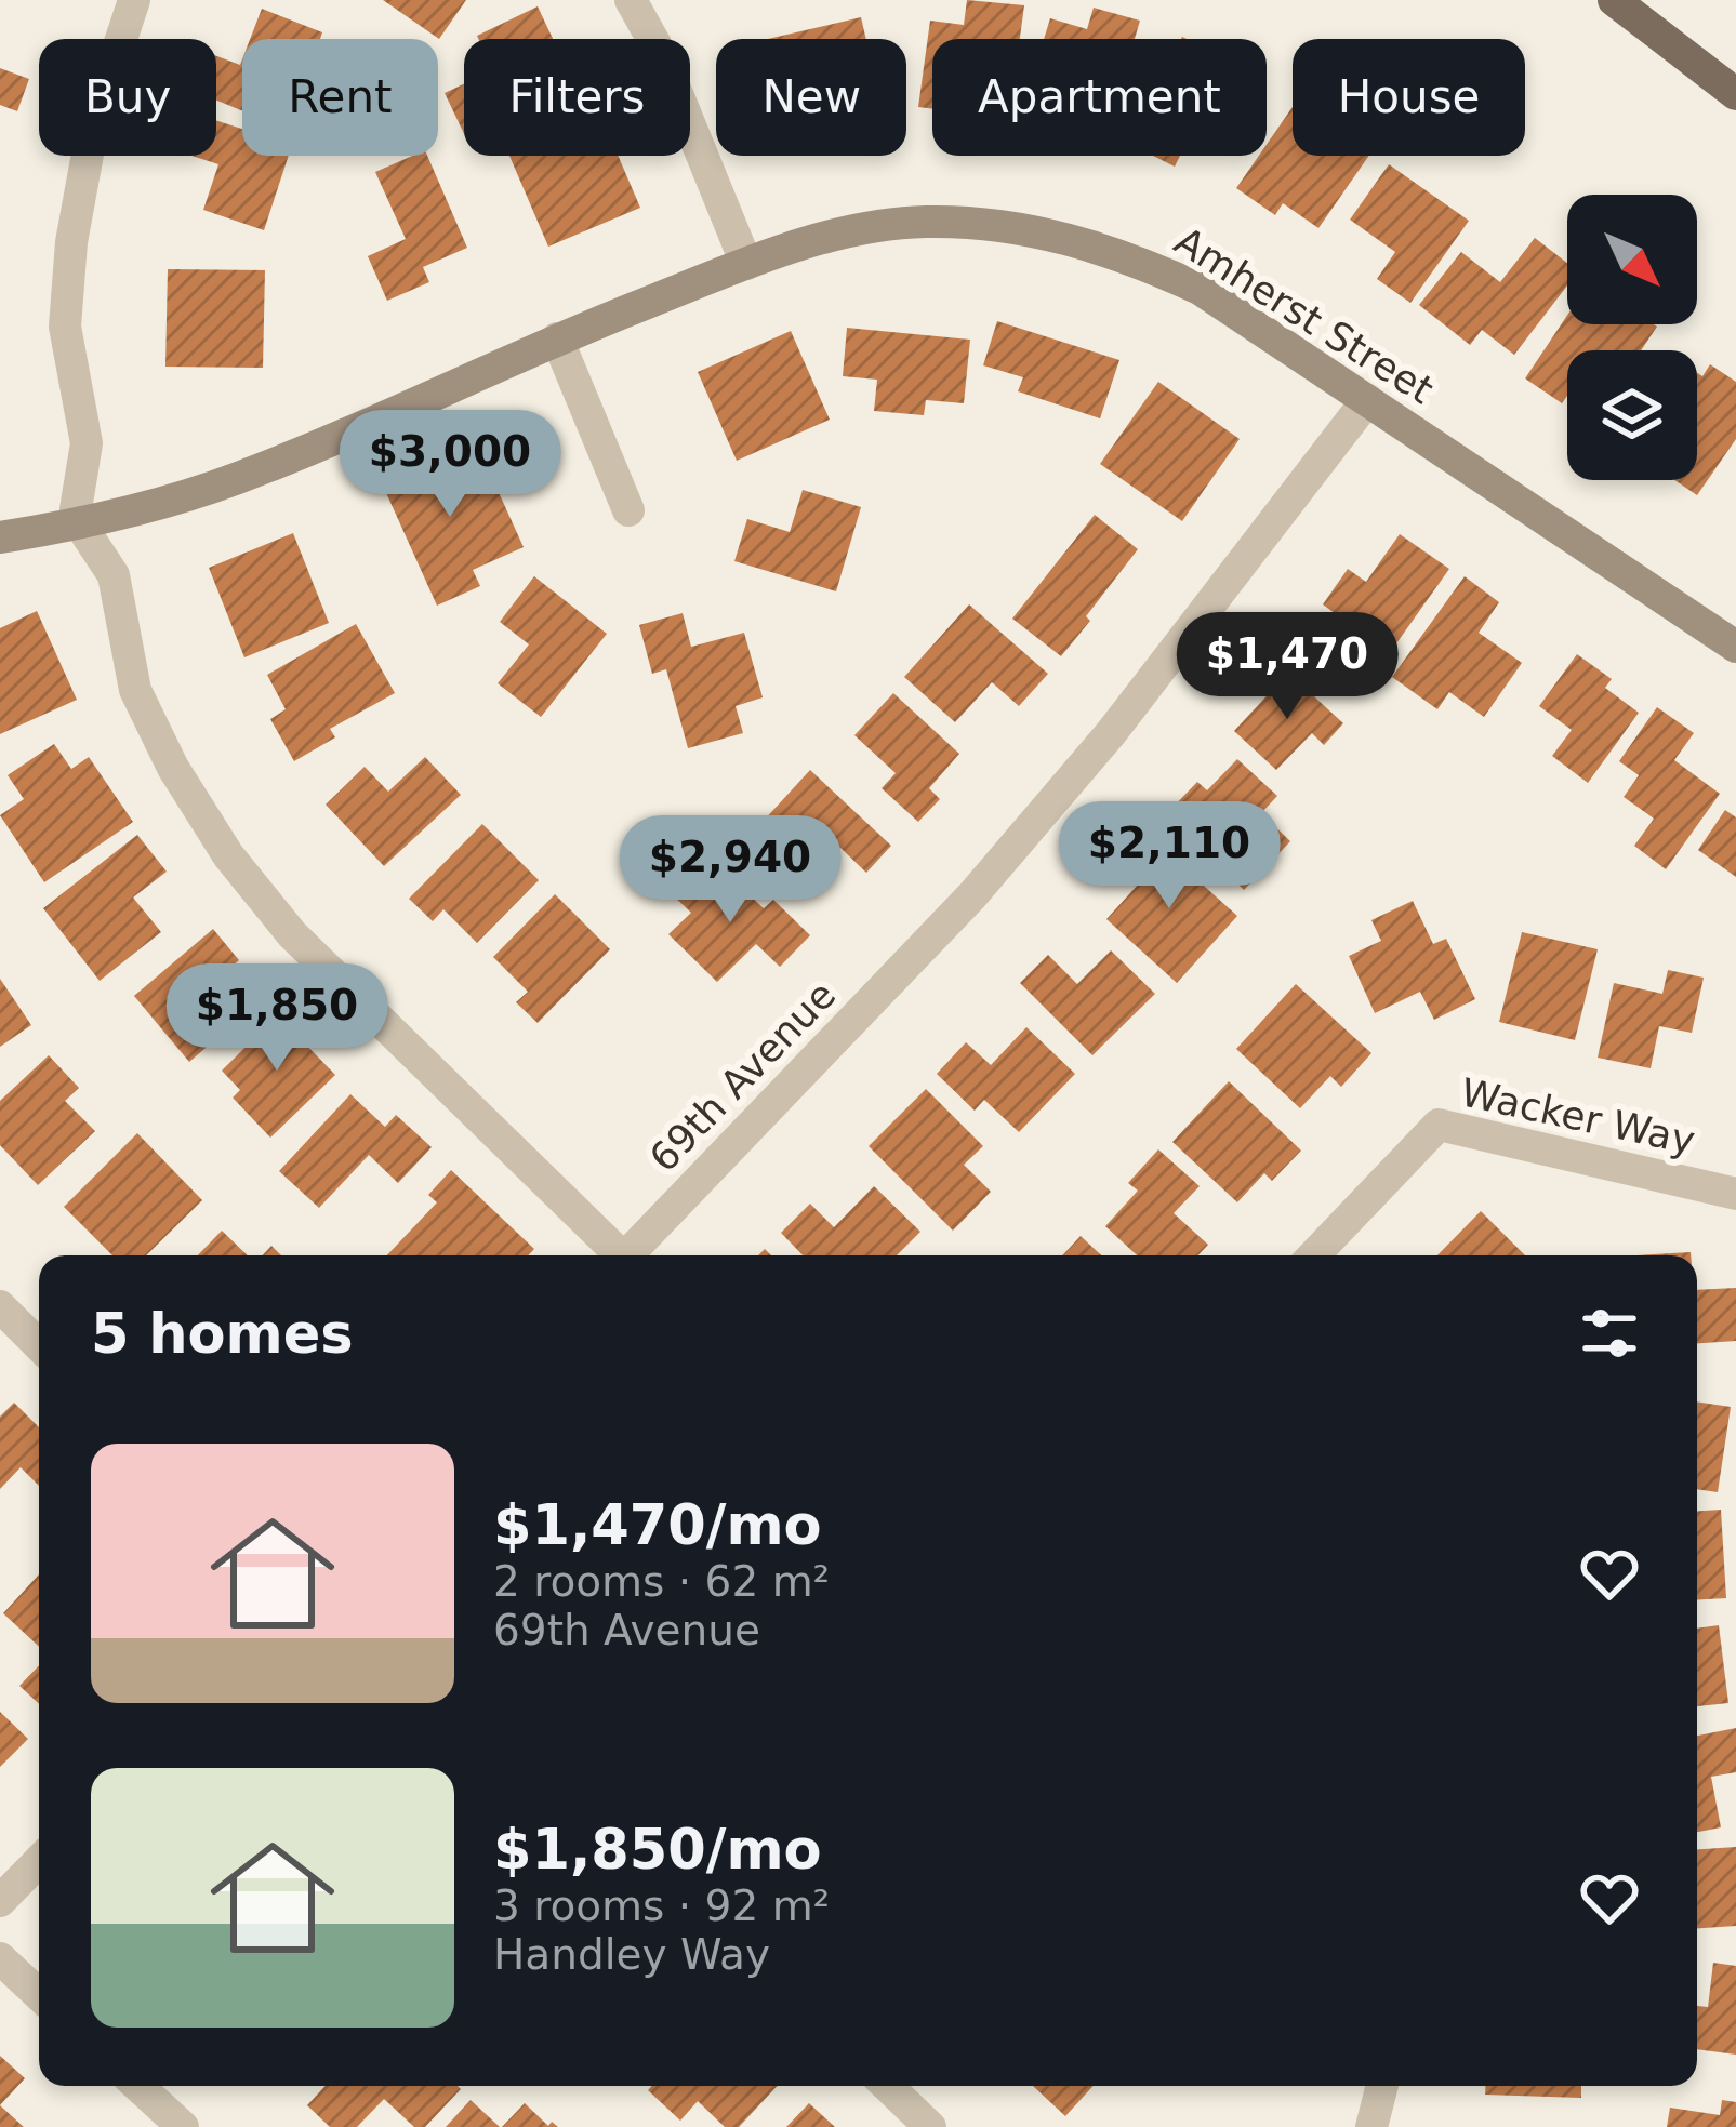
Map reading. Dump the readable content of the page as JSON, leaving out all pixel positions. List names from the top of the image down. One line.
{"streets":{"street":["Amherst Street","69th Avenue","Wacker Way"]},"crossings":[["Amherst Street","69th Avenue"]],"north":"bottom right","page":{"chip":["Buy","Rent","Filters","New","Apartment","House"],"price":["$3,000","$1,470","$2,110","$2,940","$1,850"],"heading":"5 homes","list":[{"name":"$1,470/mo","note":"2 rooms · 62 m² · 69th Avenue"},{"name":"$1,850/mo","note":"3 rooms · 92 m² · Handley Way"}]}}
